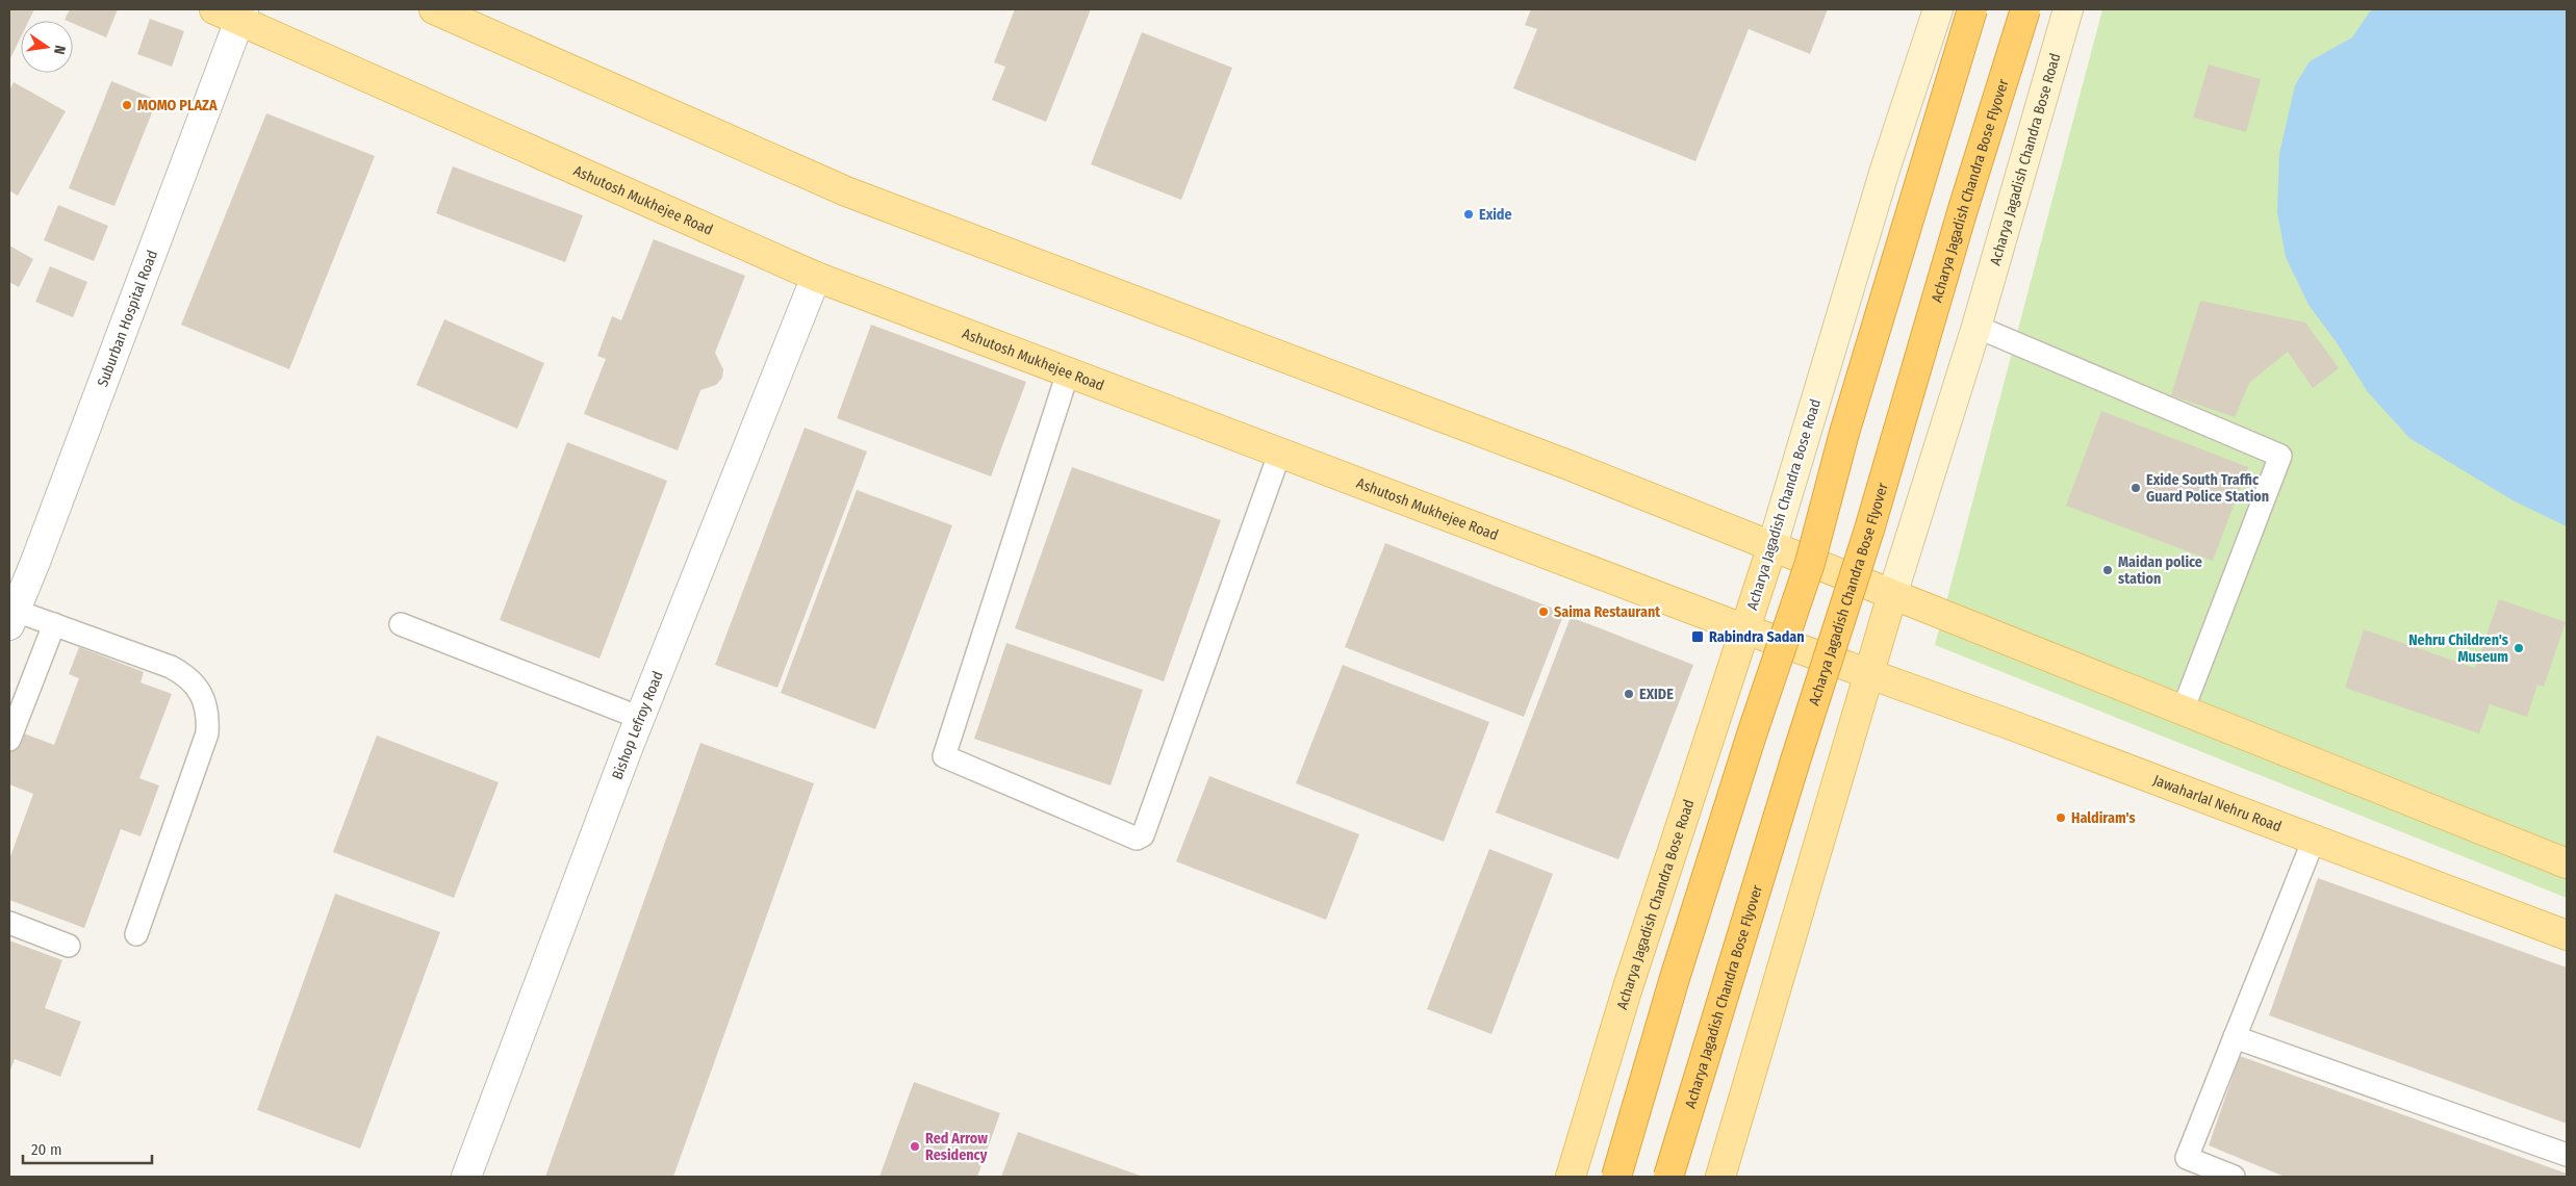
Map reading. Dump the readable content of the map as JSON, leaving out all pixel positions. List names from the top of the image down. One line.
{"streets":{"highway":["Acharya Jagadish Chandra Bose Flyover"],"main road":["Acharya Jagadish Chandra Bose Road","Ashutosh Mukhejee Road","Jawaharlal Nehru Road"],"street":["Suburban Hospital Road","Bishop Lefroy Road"]},"crossings":[["Acharya Jagadish Chandra Bose Road","Ashutosh Mukhejee Road"],["Acharya Jagadish Chandra Bose Road","Jawaharlal Nehru Road"],["Ashutosh Mukhejee Road","Suburban Hospital Road"],["Ashutosh Mukhejee Road","Bishop Lefroy Road"],["Ashutosh Mukhejee Road","Jawaharlal Nehru Road"]],"places":{"other":["MOMO PLAZA","Exide","Exide South Traffic Guard Police Station","Maidan police station","Saima Restaurant","Nehru Children's Museum","EXIDE","Haldiram's","Red Arrow Residency"],"transit":["Rabindra Sadan"]},"scale_bar":"20 m","north":"right"}
